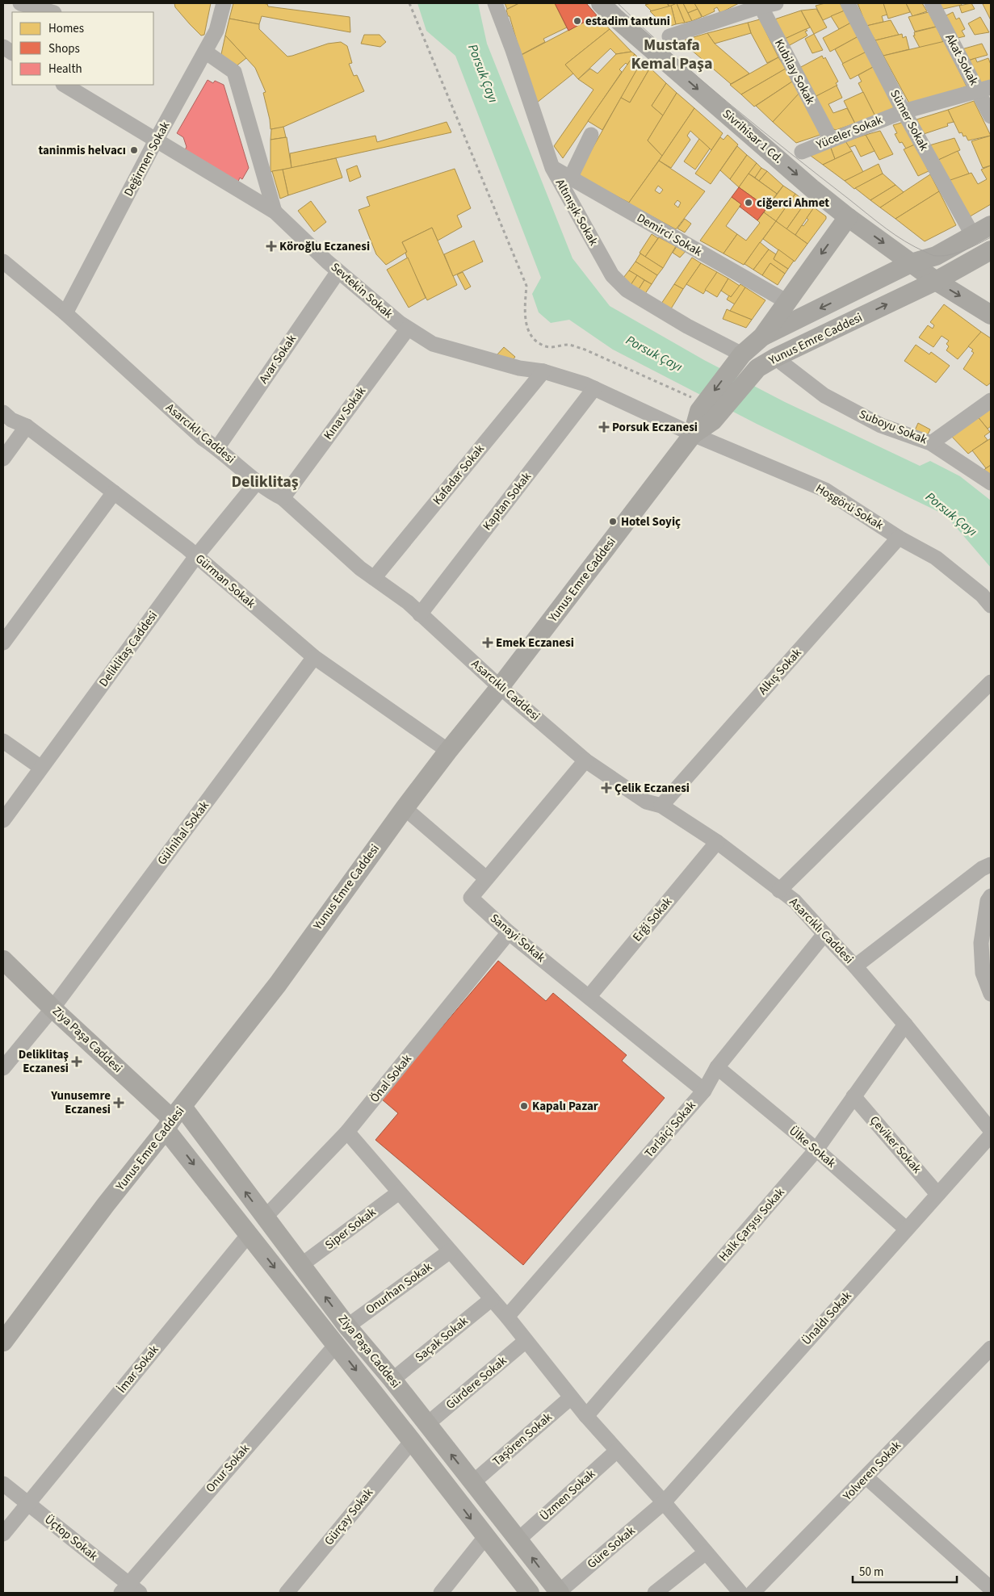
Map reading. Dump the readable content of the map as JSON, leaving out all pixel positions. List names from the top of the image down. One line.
{"streets":{"main road":["Sivrihisar 1 Cd.","Yunus Emre Caddesi","Ziya Paşa Caddesi"],"street":["Akat Sokak","Kubilay Sokak","Sümer Sokak","Yüceler Sokak","Değirmen Sokak","Altınışık Sokak","Demirci Sokak","Sevtekin Sokak","Avar Sokak","Kınav Sokak","Suboyu Sokak","Asarcıklı Caddesi","Kafadar Sokak","Kaptan Sokak","Hoşgörü Sokak","Gürman Sokak","Deliklitaş Caddesi","Alkış Sokak","Gülnihal Sokak","Erği Sokak","Sanayi Sokak","Önal Sokak","Tarlaiçi Sokak","Çeviker Sokak","Ülke Sokak","Halk Çarşısı Sokak","Siper Sokak","Onurhan Sokak","Ünaldı Sokak","Saçak Sokak","İmar Sokak","Gürdere Sokak","Taşören Sokak","Onur Sokak","Yolveren Sokak","Üzmen Sokak","Gürçay Sokak","Üçtop Sokak","Güre Sokak"]},"crossings":[["Akat Sokak","Yüceler Sokak"],["Kubilay Sokak","Yüceler Sokak"],["Sümer Sokak","Yüceler Sokak"],["Sümer Sokak","Yunus Emre Caddesi"],["Sivrihisar 1 Cd.","Yunus Emre Caddesi"],["Değirmen Sokak","Sevtekin Sokak"],["Değirmen Sokak","Asarcıklı Caddesi"],["Altınışık Sokak","Demirci Sokak"],["Altınışık Sokak","Yunus Emre Caddesi"],["Demirci Sokak","Yunus Emre Caddesi"],["Sevtekin Sokak","Yunus Emre Caddesi"],["Sevtekin Sokak","Avar Sokak"],["Sevtekin Sokak","Kınav Sokak"],["Sevtekin Sokak","Kafadar Sokak"],["Sevtekin Sokak","Kaptan Sokak"],["Sevtekin Sokak","Hoşgörü Sokak"],["Yunus Emre Caddesi","Suboyu Sokak"],["Yunus Emre Caddesi","Asarcıklı Caddesi"],["Yunus Emre Caddesi","Hoşgörü Sokak"],["Yunus Emre Caddesi","Gürman Sokak"],["Yunus Emre Caddesi","Ziya Paşa Caddesi"],["Avar Sokak","Asarcıklı Caddesi"],["Kınav Sokak","Asarcıklı Caddesi"],["Asarcıklı Caddesi","Kafadar Sokak"],["Asarcıklı Caddesi","Kaptan Sokak"],["Asarcıklı Caddesi","Deliklitaş Caddesi"],["Asarcıklı Caddesi","Alkış Sokak"],["Asarcıklı Caddesi","Erği Sokak"],["Asarcıklı Caddesi","Sanayi Sokak"],["Asarcıklı Caddesi","Tarlaiçi Sokak"],["Asarcıklı Caddesi","Halk Çarşısı Sokak"],["Hoşgörü Sokak","Alkış Sokak"],["Gürman Sokak","Deliklitaş Caddesi"],["Gürman Sokak","Gülnihal Sokak"],["Gülnihal Sokak","Ziya Paşa Caddesi"],["Erği Sokak","Sanayi Sokak"],["Sanayi Sokak","Önal Sokak"],["Sanayi Sokak","Tarlaiçi Sokak"],["Ziya Paşa Caddesi","Önal Sokak"],["Ziya Paşa Caddesi","Siper Sokak"],["Ziya Paşa Caddesi","Onurhan Sokak"],["Ziya Paşa Caddesi","Saçak Sokak"],["Ziya Paşa Caddesi","İmar Sokak"],["Ziya Paşa Caddesi","Gürdere Sokak"],["Ziya Paşa Caddesi","Taşören Sokak"],["Ziya Paşa Caddesi","Onur Sokak"],["Ziya Paşa Caddesi","Üzmen Sokak"],["Ziya Paşa Caddesi","Gürçay Sokak"],["Ziya Paşa Caddesi","Güre Sokak"],["Tarlaiçi Sokak","Ülke Sokak"],["Çeviker Sokak","Halk Çarşısı Sokak"],["Çeviker Sokak","Ünaldı Sokak"],["Ülke Sokak","Halk Çarşısı Sokak"],["Ülke Sokak","Ünaldı Sokak"],["Ünaldı Sokak","Güre Sokak"],["İmar Sokak","Üçtop Sokak"],["Onur Sokak","Üçtop Sokak"]],"one_way":["Sivrihisar 1 Cd."],"districts":["Mustafa Kemal Paşa","Deliklitaş"],"water":["Porsuk Çayı"],"places":{"other":["estadim tantuni","taninmis helvacı","ciğerci Ahmet","Hotel Soyiç","Kapalı Pazar"],"health":["Köroğlu Eczanesi","Porsuk Eczanesi","Emek Eczanesi","Çelik Eczanesi","Deliklitaş Eczanesi","Yunusemre Eczanesi"]},"legend":["Homes","Shops","Health"],"scale_bar":"50 m"}
